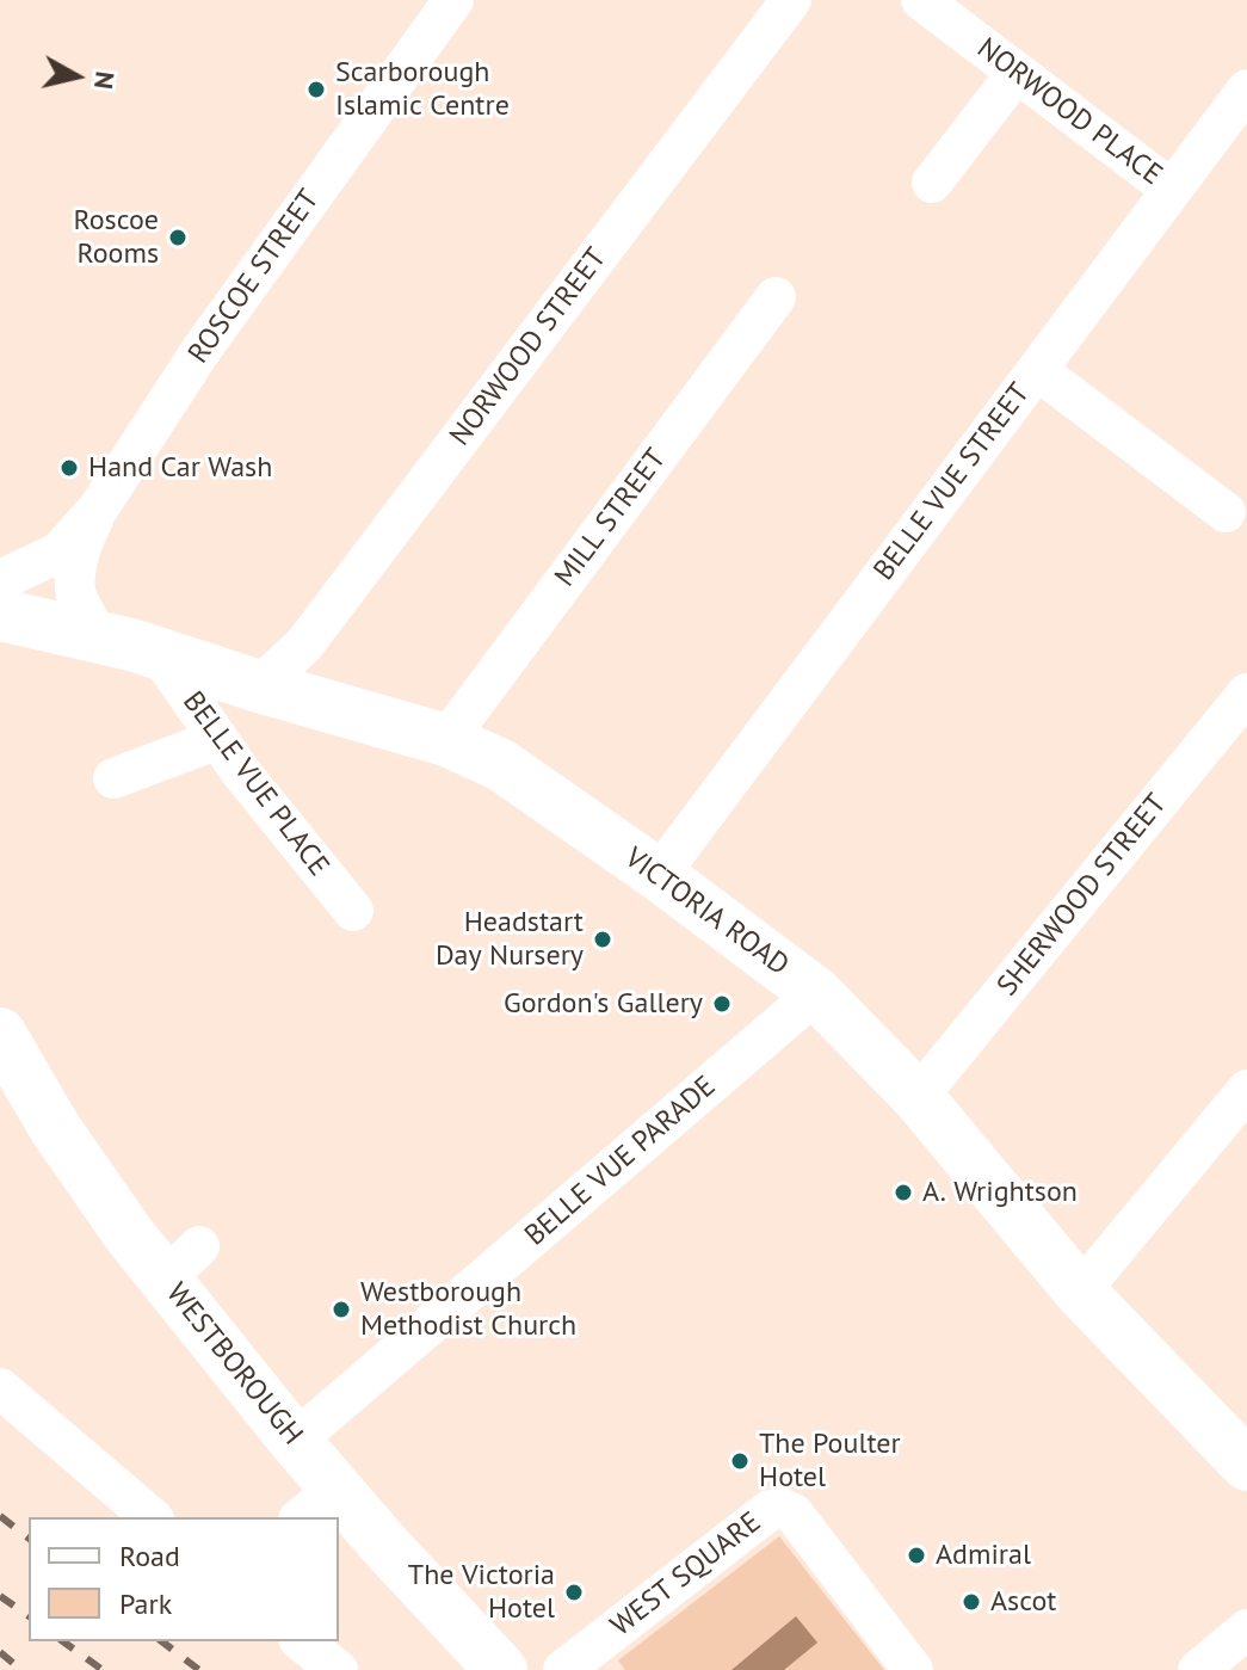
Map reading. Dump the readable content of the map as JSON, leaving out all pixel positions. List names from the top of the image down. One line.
{"streets":{"main road":["VICTORIA ROAD","WESTBOROUGH"],"street":["NORWOOD PLACE","ROSCOE STREET","NORWOOD STREET","BELLE VUE STREET","MILL STREET","BELLE VUE PLACE","SHERWOOD STREET","BELLE VUE PARADE","WEST SQUARE"]},"crossings":[["NORWOOD PLACE","BELLE VUE STREET"],["NORWOOD STREET","VICTORIA ROAD"],["BELLE VUE STREET","VICTORIA ROAD"],["MILL STREET","VICTORIA ROAD"],["BELLE VUE PLACE","VICTORIA ROAD"],["SHERWOOD STREET","VICTORIA ROAD"],["VICTORIA ROAD","BELLE VUE PARADE"],["BELLE VUE PARADE","WESTBOROUGH"]],"places":["Scarborough Islamic Centre","Roscoe Rooms","Hand Car Wash","Headstart Day Nursery","Gordon's Gallery","A. Wrightson","Westborough Methodist Church","The Poulter Hotel","Admiral","The Victoria Hotel","Ascot"],"legend":["Road","Park"],"north":"right"}
